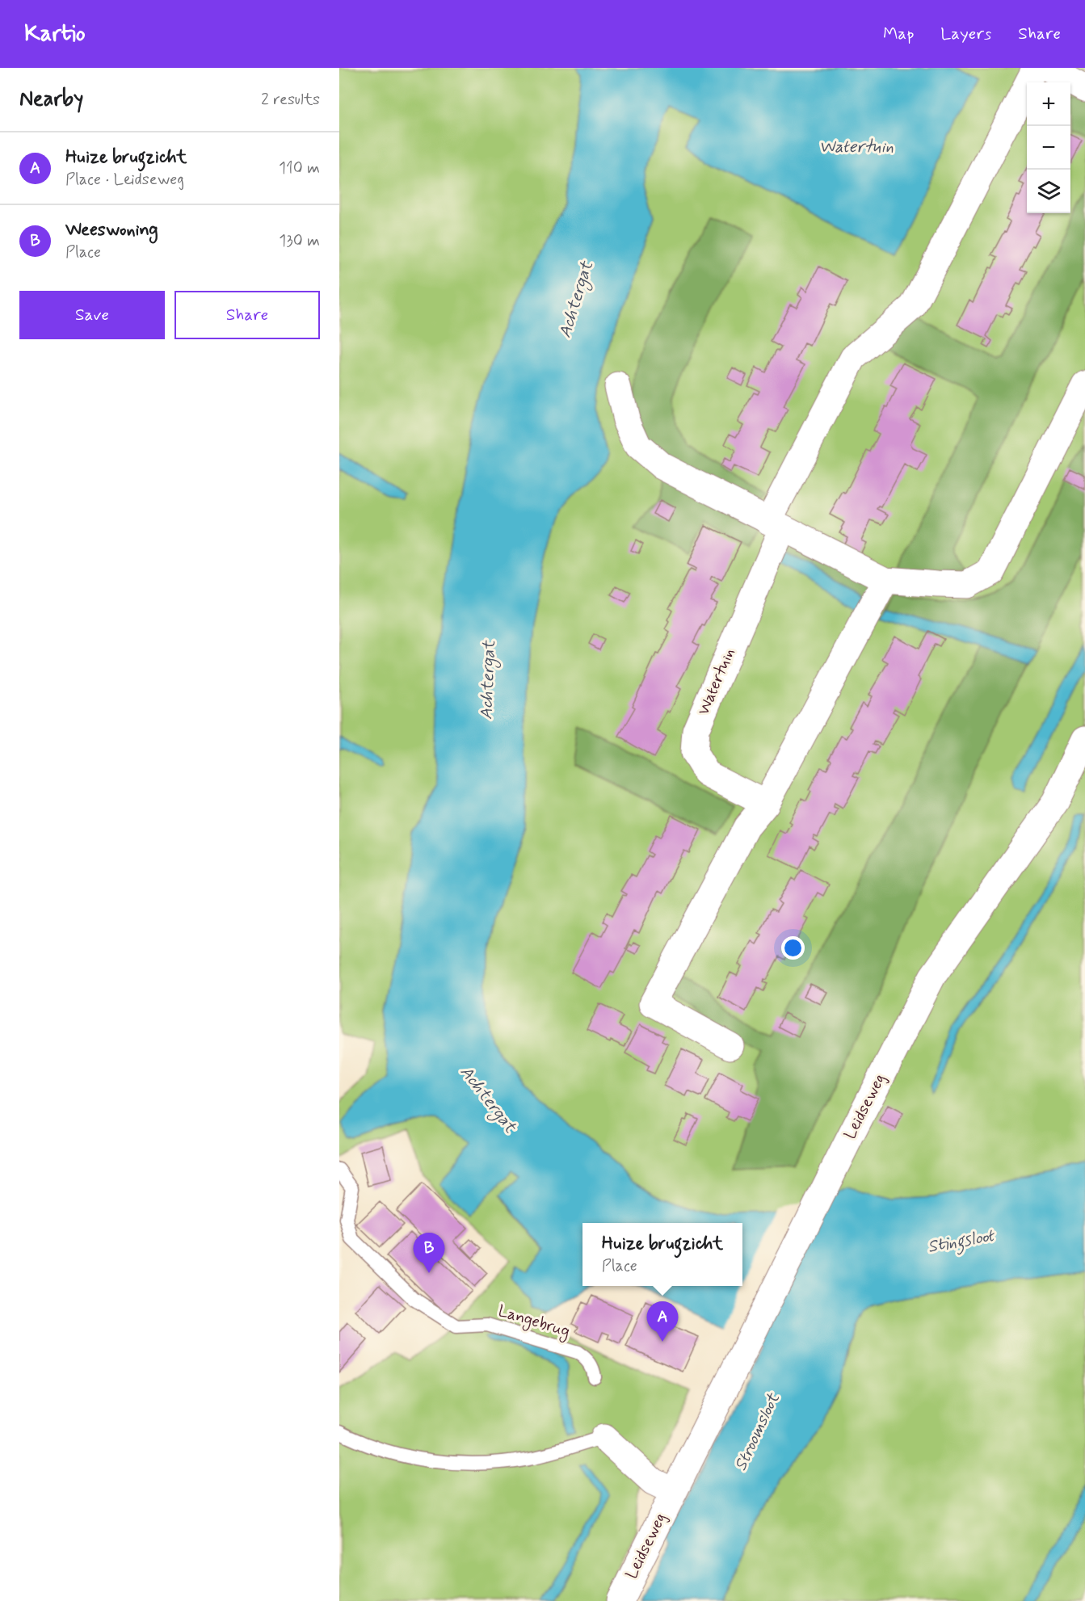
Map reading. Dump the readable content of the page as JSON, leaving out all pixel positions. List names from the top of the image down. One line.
{"streets":{"street":["Watertuin","Leidseweg"],"lane":["Langebrug"]},"water":["Watertuin","Achtergat","Stingsloot","Stroomsloot"],"page":{"header":"Kartio","nav":["Map","Layers","Share"],"heading":["Nearby","2 results"],"map_buttons":["+","−"],"list":[{"mark":"A","name":"Huize brugzicht","note":"Place · Leidseweg","value":"110 m"},{"mark":"B","name":"Weeswoning","note":"Place","value":"130 m"}],"buttons":["Save","Share"],"popup":["Huize brugzicht","Place"],"pins":["B","A"]}}
